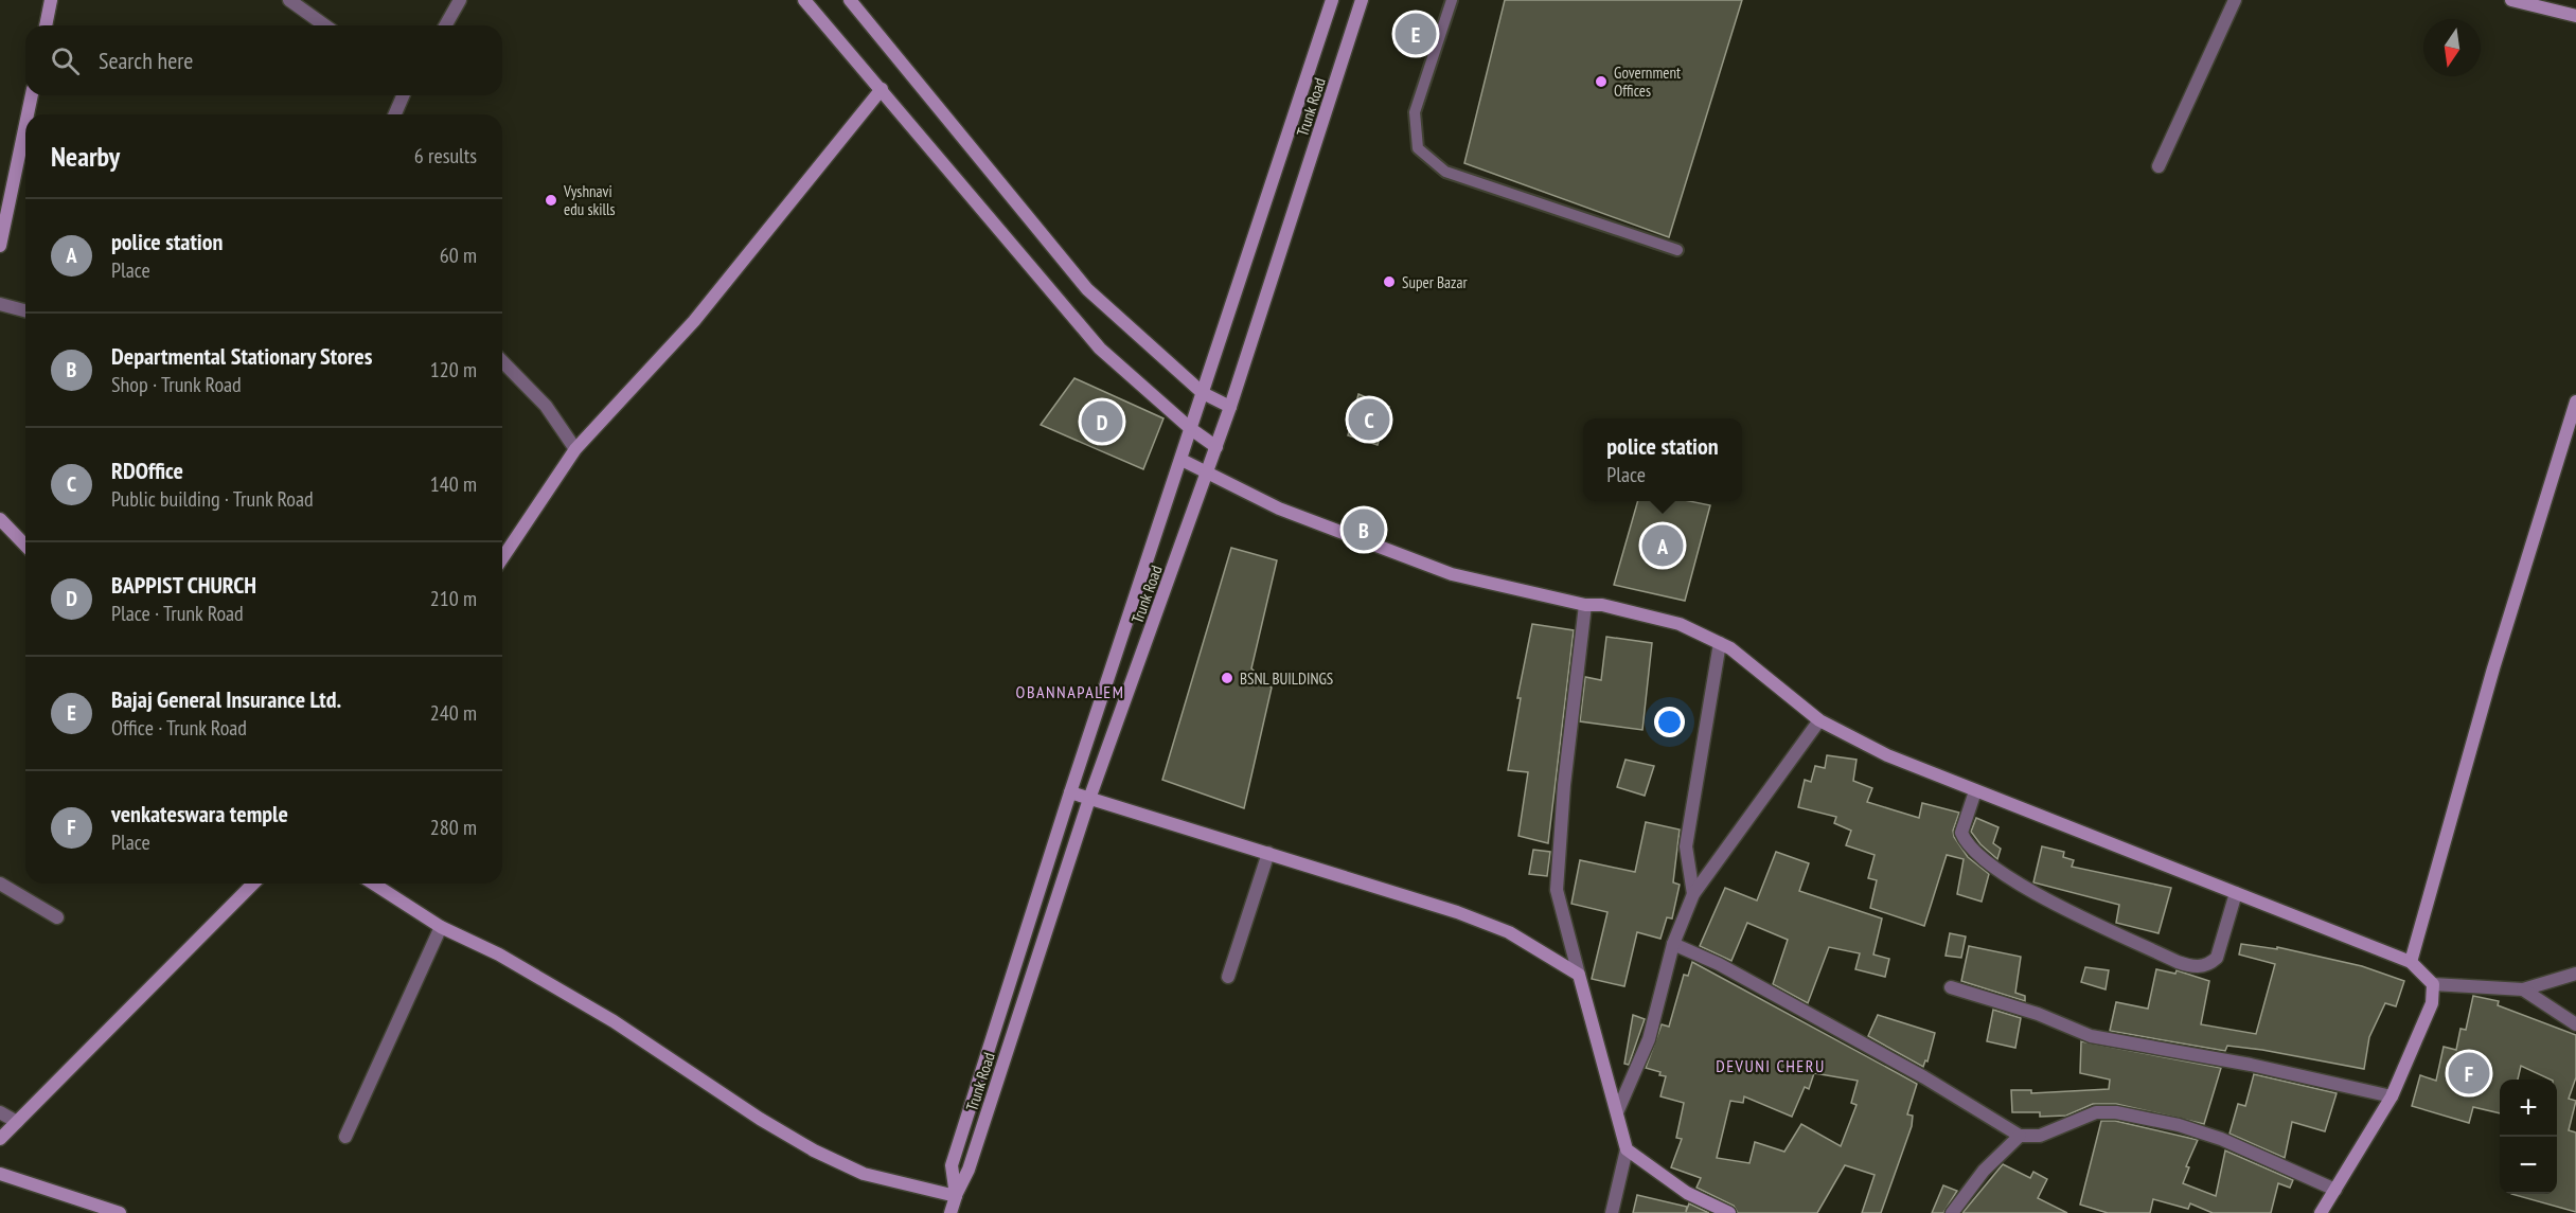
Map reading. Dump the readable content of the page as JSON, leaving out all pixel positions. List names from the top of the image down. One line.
{"streets":{"street":["Trunk Road"]},"districts":["OBANNAPALEM","DEVUNI CHERU"],"places":["Government Offices","Vyshnavi edu skills","Super Bazar","BSNL BUILDINGS"],"north":"bottom","page":{"pins":["E","C","D","B","A","F"],"search":"Search here","heading":["Nearby","6 results"],"list":[{"mark":"A","name":"police station","note":"Place","value":"60 m"},{"mark":"B","name":"Departmental Stationary Stores","note":"Shop · Trunk Road","value":"120 m"},{"mark":"C","name":"RDOffice","note":"Public building · Trunk Road","value":"140 m"},{"mark":"D","name":"BAPPIST CHURCH","note":"Place · Trunk Road","value":"210 m"},{"mark":"E","name":"Bajaj General Insurance Ltd.","note":"Office · Trunk Road","value":"240 m"},{"mark":"F","name":"venkateswara temple","note":"Place","value":"280 m"}],"popup":["police station","Place"],"map_buttons":["+","−"]}}
